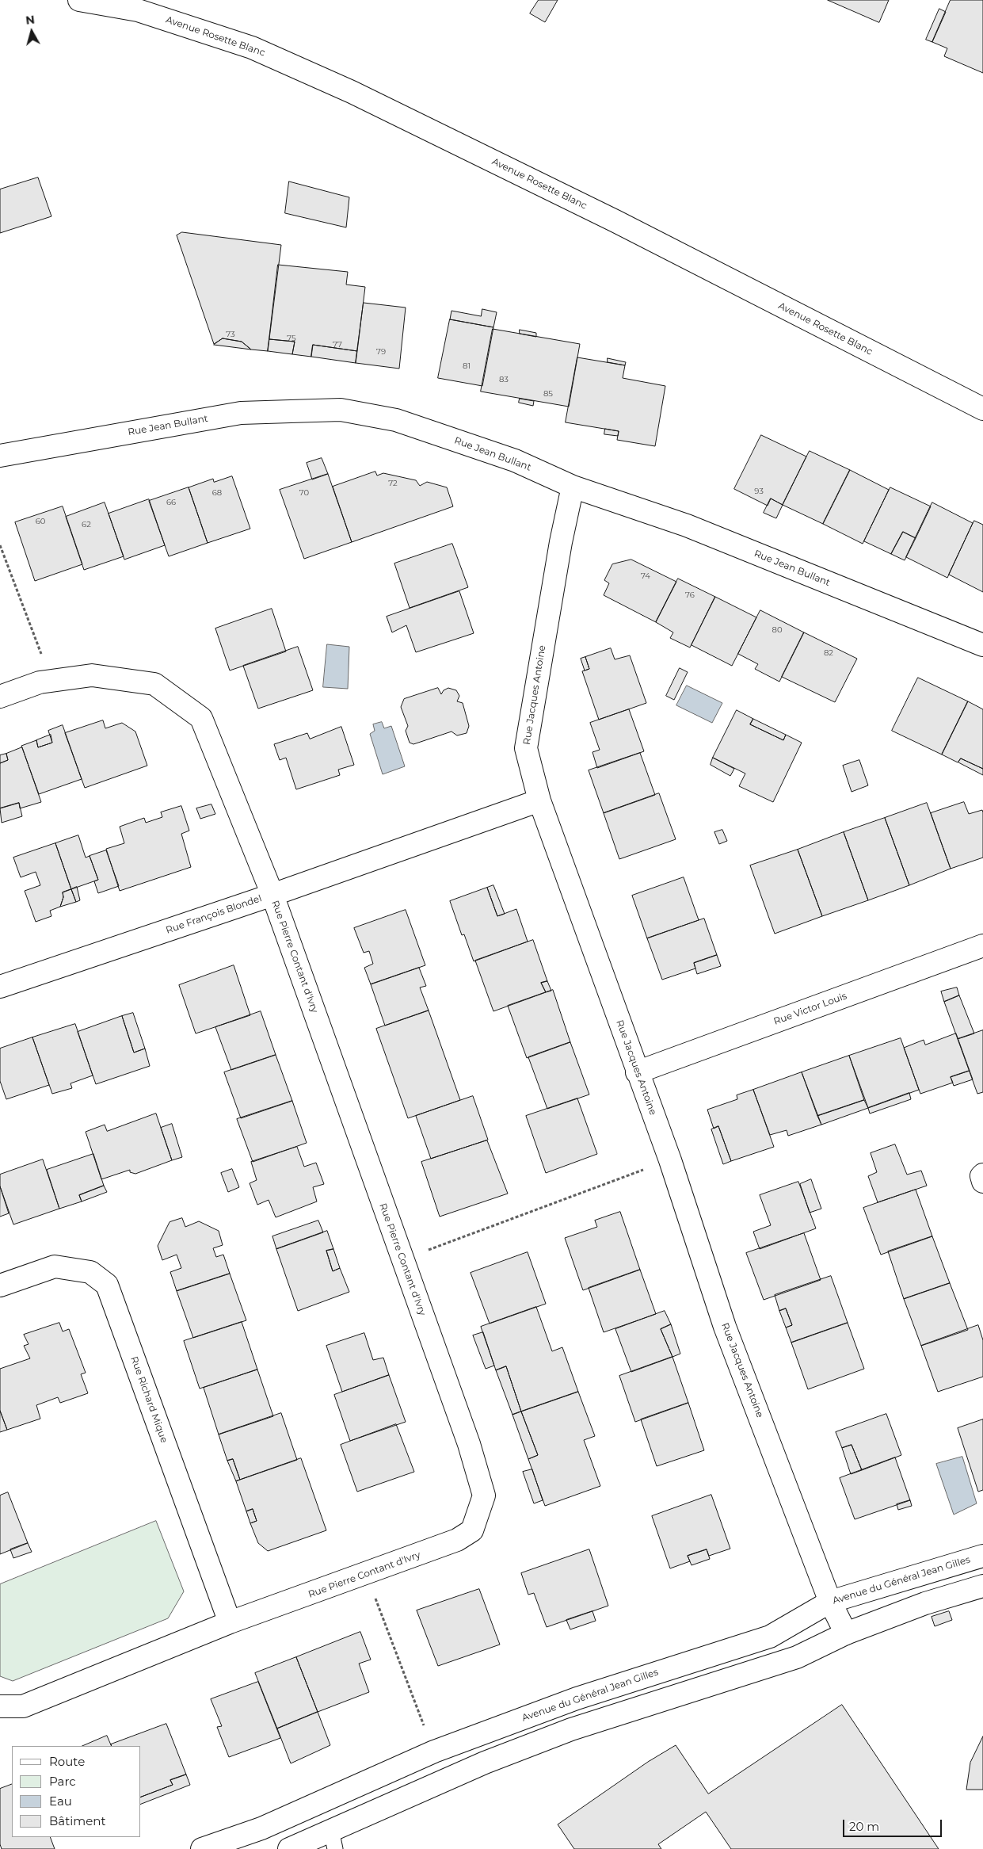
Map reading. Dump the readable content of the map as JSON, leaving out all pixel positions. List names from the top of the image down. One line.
{"streets":{"street":["Avenue Rosette Blanc","Rue Jean Bullant","Rue Jacques Antoine","Rue François Blondel","Rue Pierre Contant d'Ivry","Rue Victor Louis","Rue Richard Mique","Avenue du Général Jean Gilles"]},"crossings":[["Rue Jean Bullant","Rue Jacques Antoine"],["Rue Jacques Antoine","Rue François Blondel"],["Rue Jacques Antoine","Rue Victor Louis"],["Rue Jacques Antoine","Avenue du Général Jean Gilles"],["Rue François Blondel","Rue Pierre Contant d'Ivry"],["Rue Pierre Contant d'Ivry","Rue Richard Mique"]],"house_numbers":["73","75","77","79","81","83","85","72","93","68","70","66","60","62","74","76","80","82"],"legend":["Route","Parc","Eau","Bâtiment"],"scale_bar":"20 m","north":"top"}
